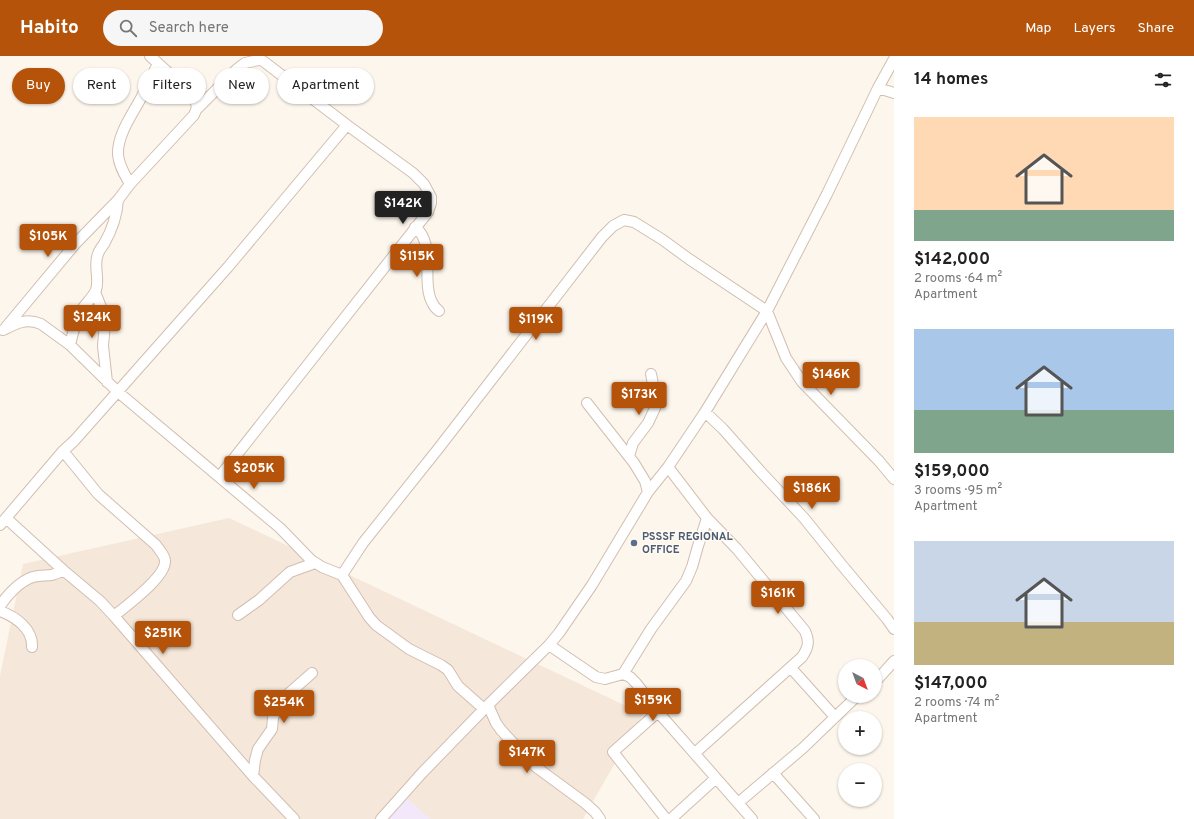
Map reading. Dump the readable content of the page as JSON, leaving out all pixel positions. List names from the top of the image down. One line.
{"places":["PSSSF REGIONAL OFFICE"],"north":"bottom right","page":{"header":"Habito","search":"Search here","nav":["Map","Layers","Share"],"heading":"14 homes","chip":["Buy","Rent","Filters","New","Apartment"],"list":[{"name":"$142,000","note":"2 rooms · 64 m² · Apartment"},{"name":"$159,000","note":"3 rooms · 95 m² · Apartment"},{"name":"$147,000","note":"2 rooms · 74 m² · Apartment"}],"price":["$142K","$105K","$115K","$124K","$119K","$146K","$173K","$205K","$186K","$161K","$251K","$159K","$254K","$147K"],"map_buttons":["+","−"]}}
